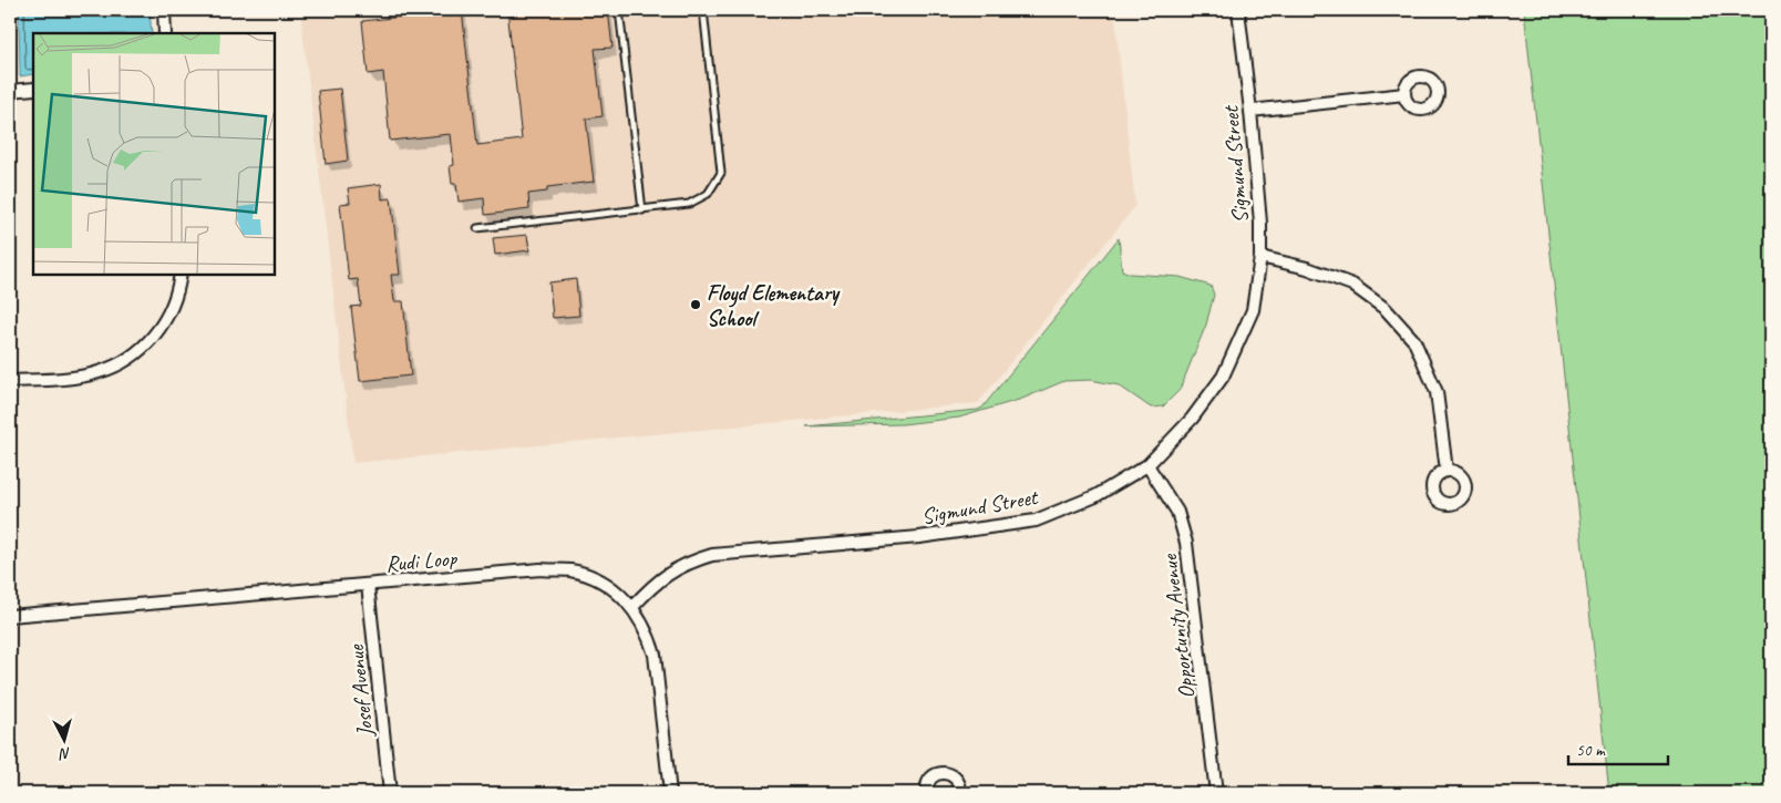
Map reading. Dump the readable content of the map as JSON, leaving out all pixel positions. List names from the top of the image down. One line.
{"streets":{"street":["Sigmund Street","Rudi Loop","Opportunity Avenue","Josef Avenue"]},"crossings":[["Sigmund Street","Rudi Loop"],["Sigmund Street","Opportunity Avenue"],["Rudi Loop","Josef Avenue"]],"places":["Floyd Elementary School"],"scale_bar":"50 m","north":"bottom"}
